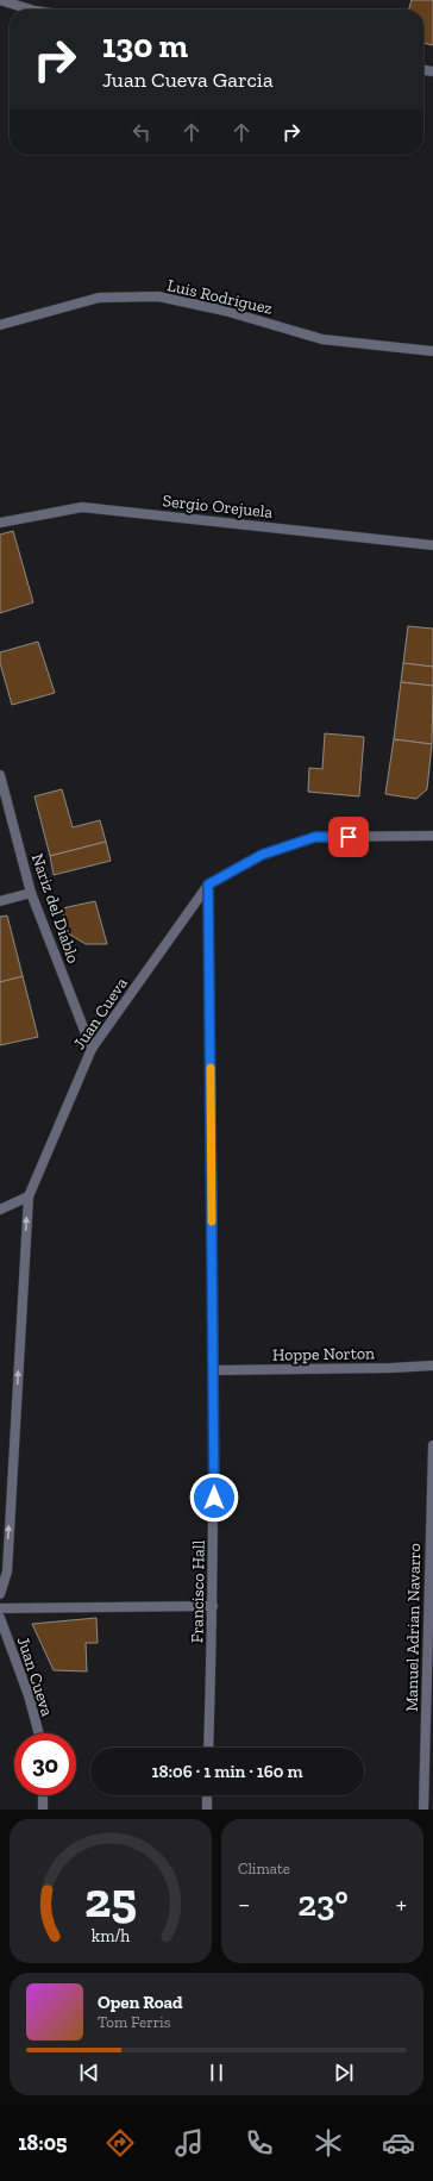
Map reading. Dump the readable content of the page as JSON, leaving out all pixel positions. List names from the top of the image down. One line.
{"streets":{"street":["Luis Rodriguez","Sergio Orejuela","Nariz del Diablo","Juan Cueva","Hoppe Norton","Francisco Hall","Manuel Adrian Navarro"]},"crossings":[["Nariz del Diablo","Juan Cueva"],["Juan Cueva","Francisco Hall"],["Hoppe Norton","Francisco Hall"]],"one_way":["Juan Cueva"],"page":{"turn":["130 m","Juan Cueva Garcia"],"limit":"30","trip":"18:06 · 1 min · 160 m","tile":"Climate","heat":["−","23°","+"],"song":["Open Road","Tom Ferris"],"tabs":"18:05","gauge":["25","km/h"]}}
